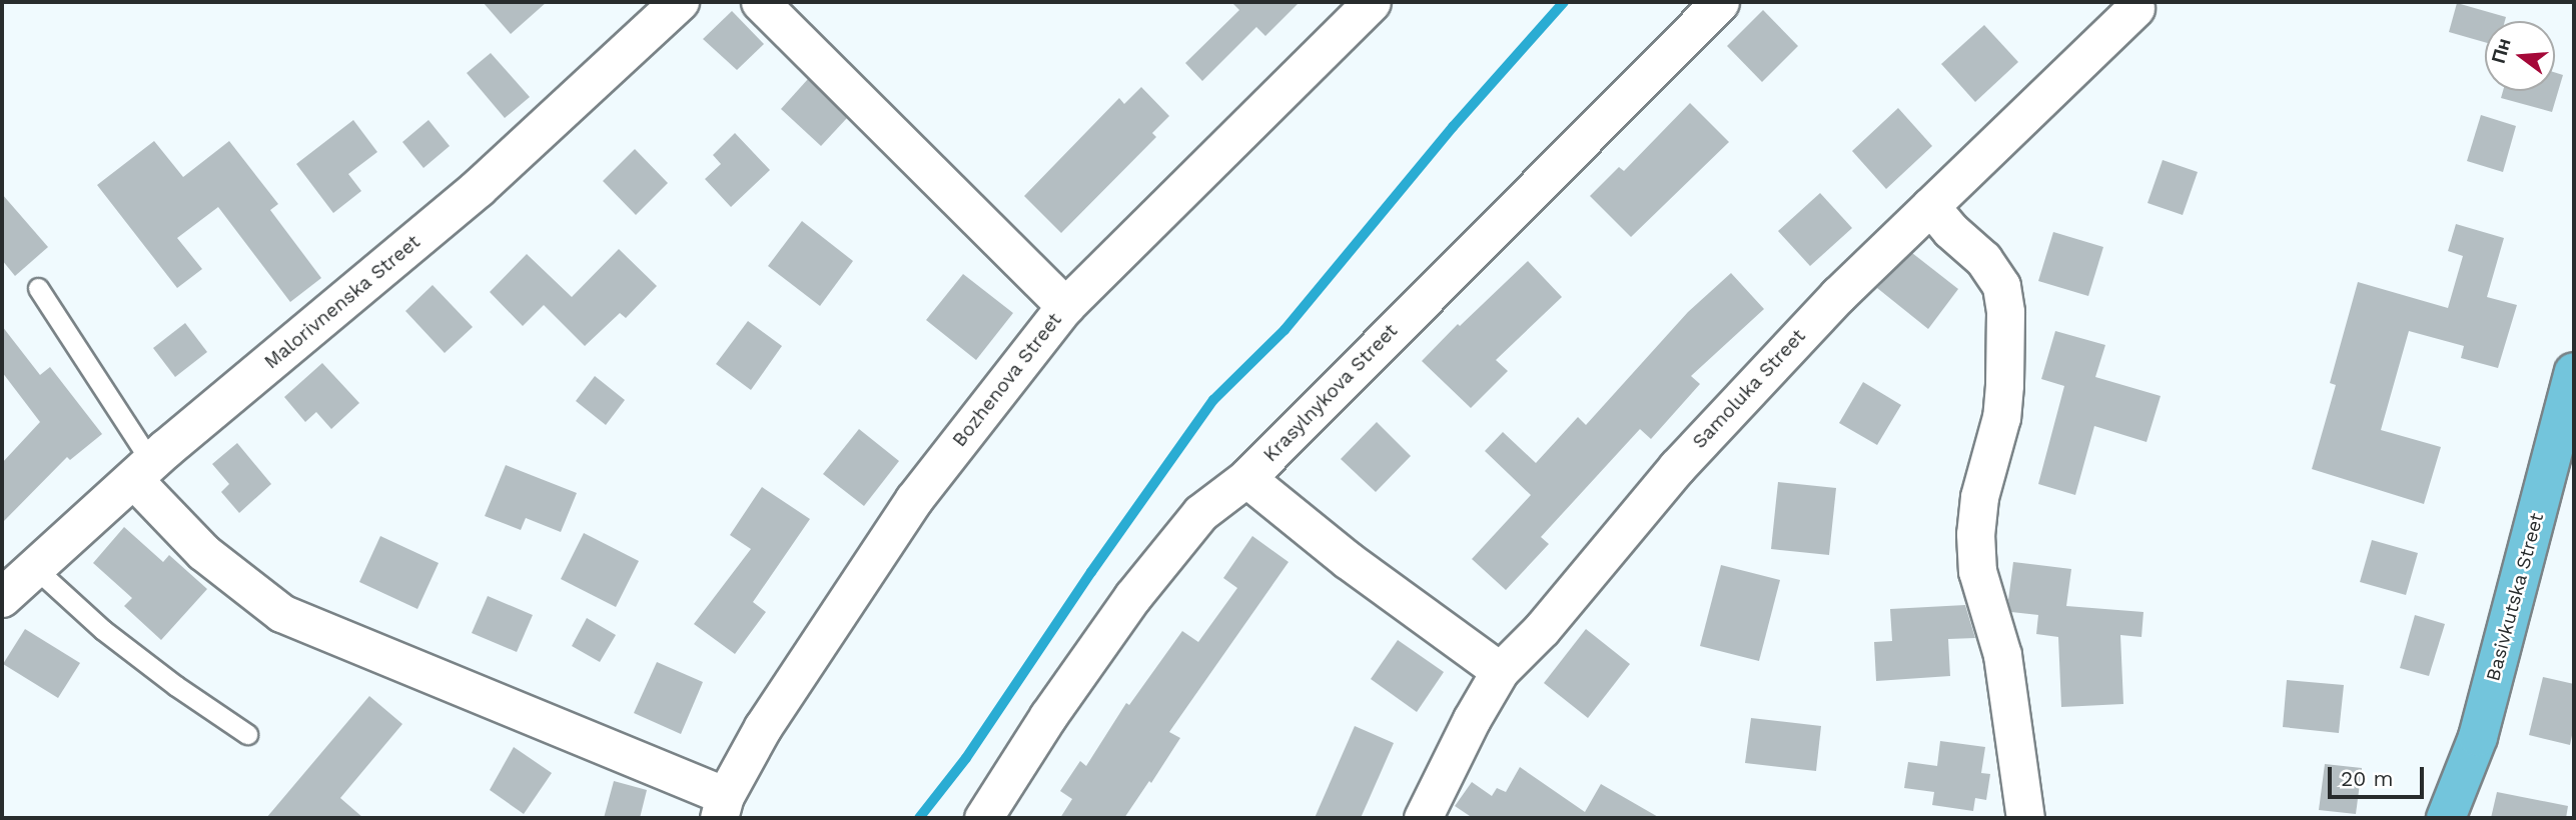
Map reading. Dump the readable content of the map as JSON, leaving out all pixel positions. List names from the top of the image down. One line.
{"streets":{"main road":["Basivkutska Street"],"street":["Malorivnenska Street","Bozhenova Street","Samoluka Street","Krasylnykova Street"]},"scale_bar":"20 m","north":"left"}
